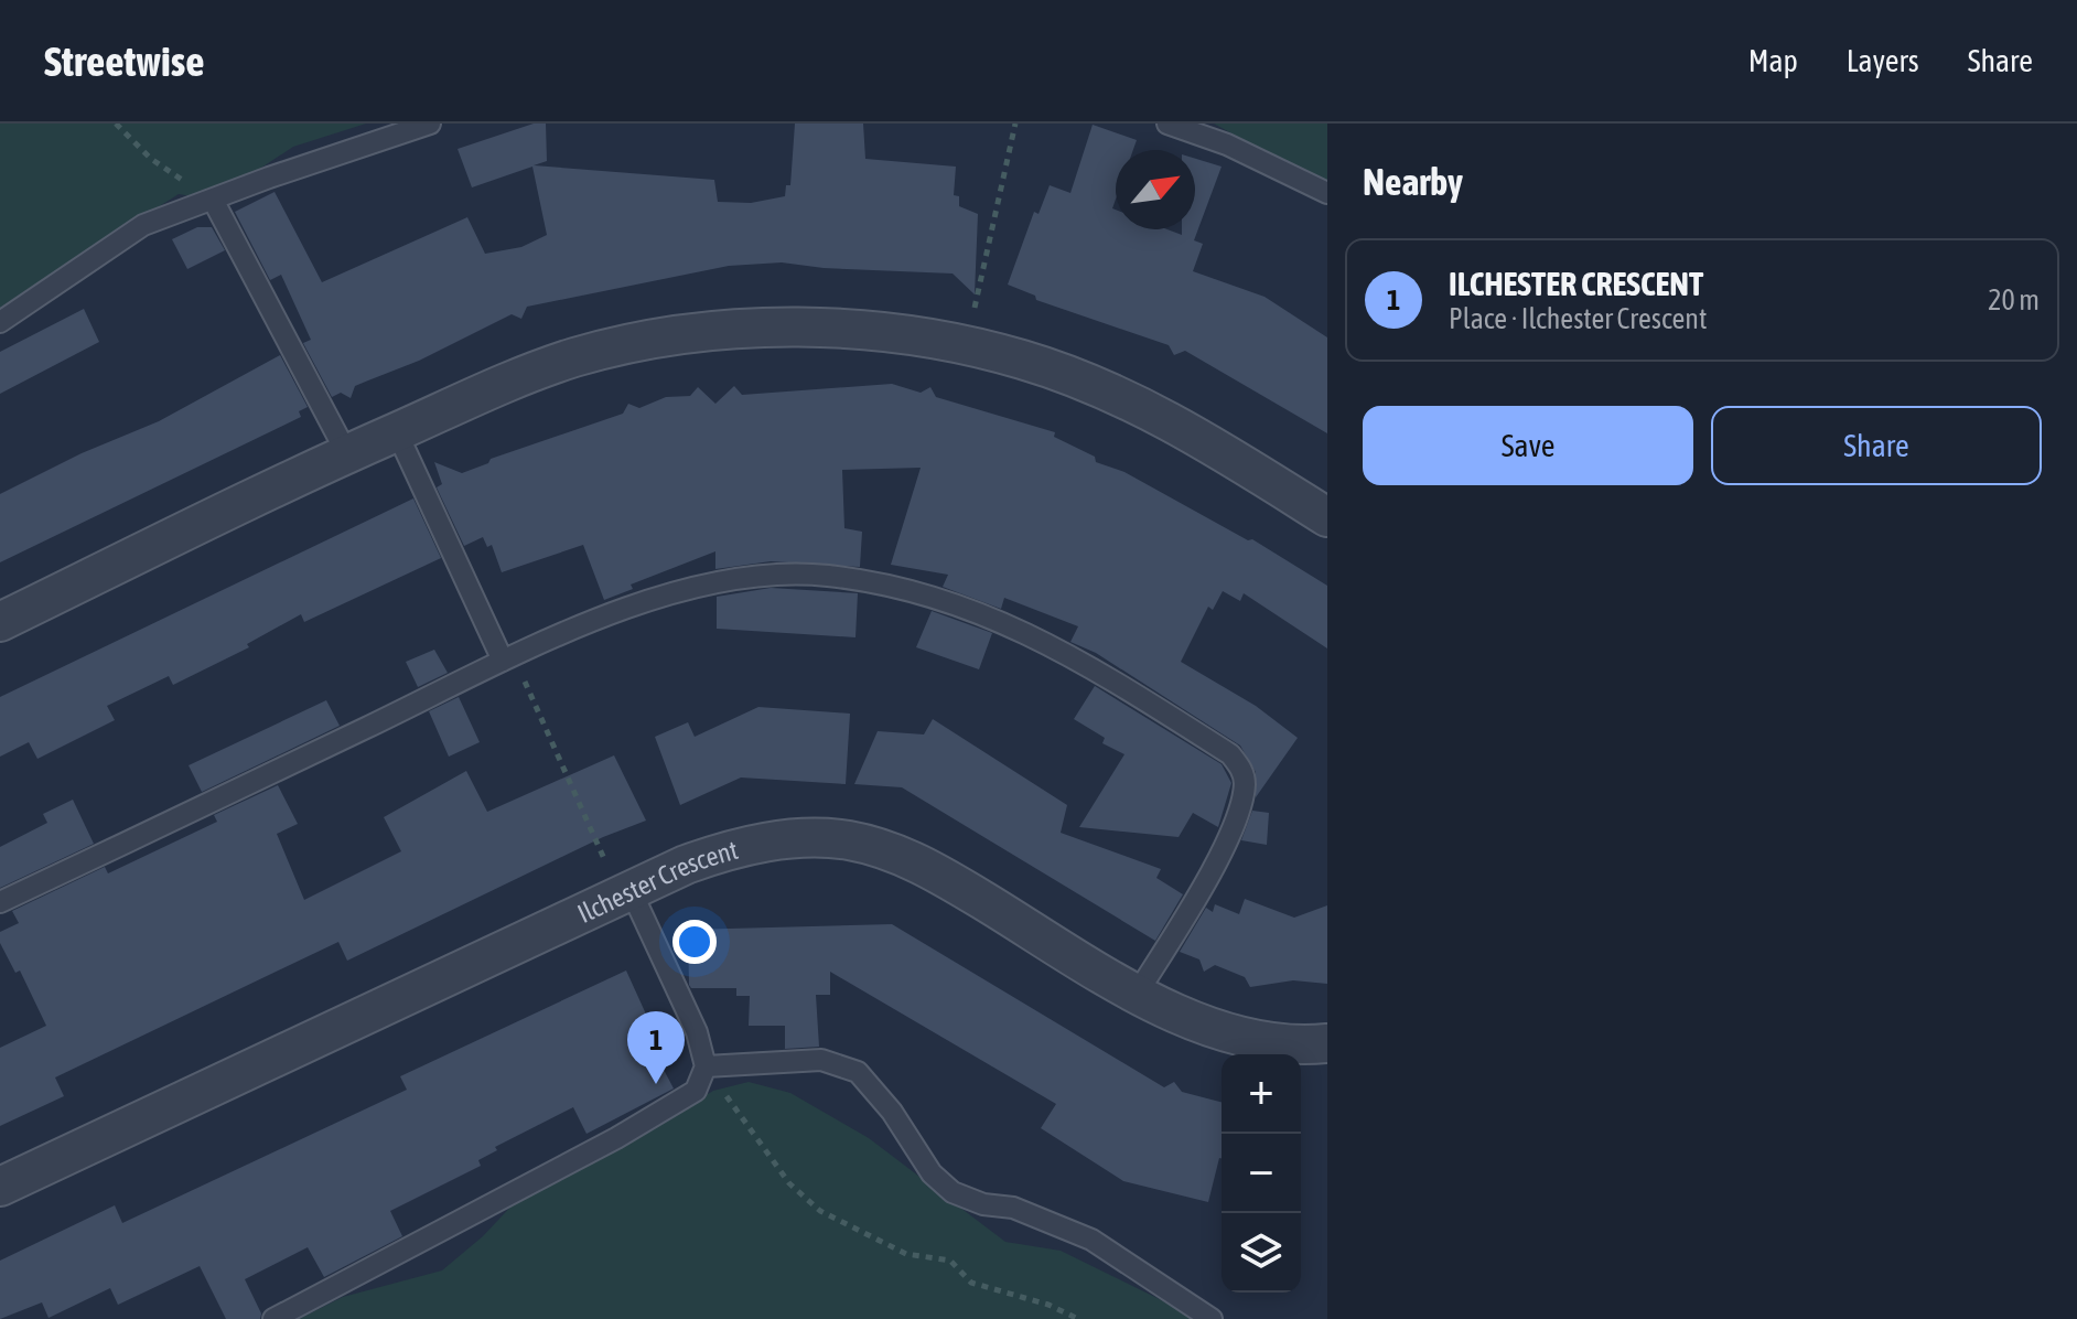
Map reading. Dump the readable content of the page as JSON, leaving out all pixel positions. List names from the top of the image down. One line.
{"streets":{"street":["Ilchester Crescent"]},"north":"top right","page":{"header":"Streetwise","nav":["Map","Layers","Share"],"heading":"Nearby","list":[{"mark":"1","name":"ILCHESTER CRESCENT","note":"Place · Ilchester Crescent","value":"20 m"}],"buttons":["Save","Share"],"pins":"1","map_buttons":["+","−"]}}
